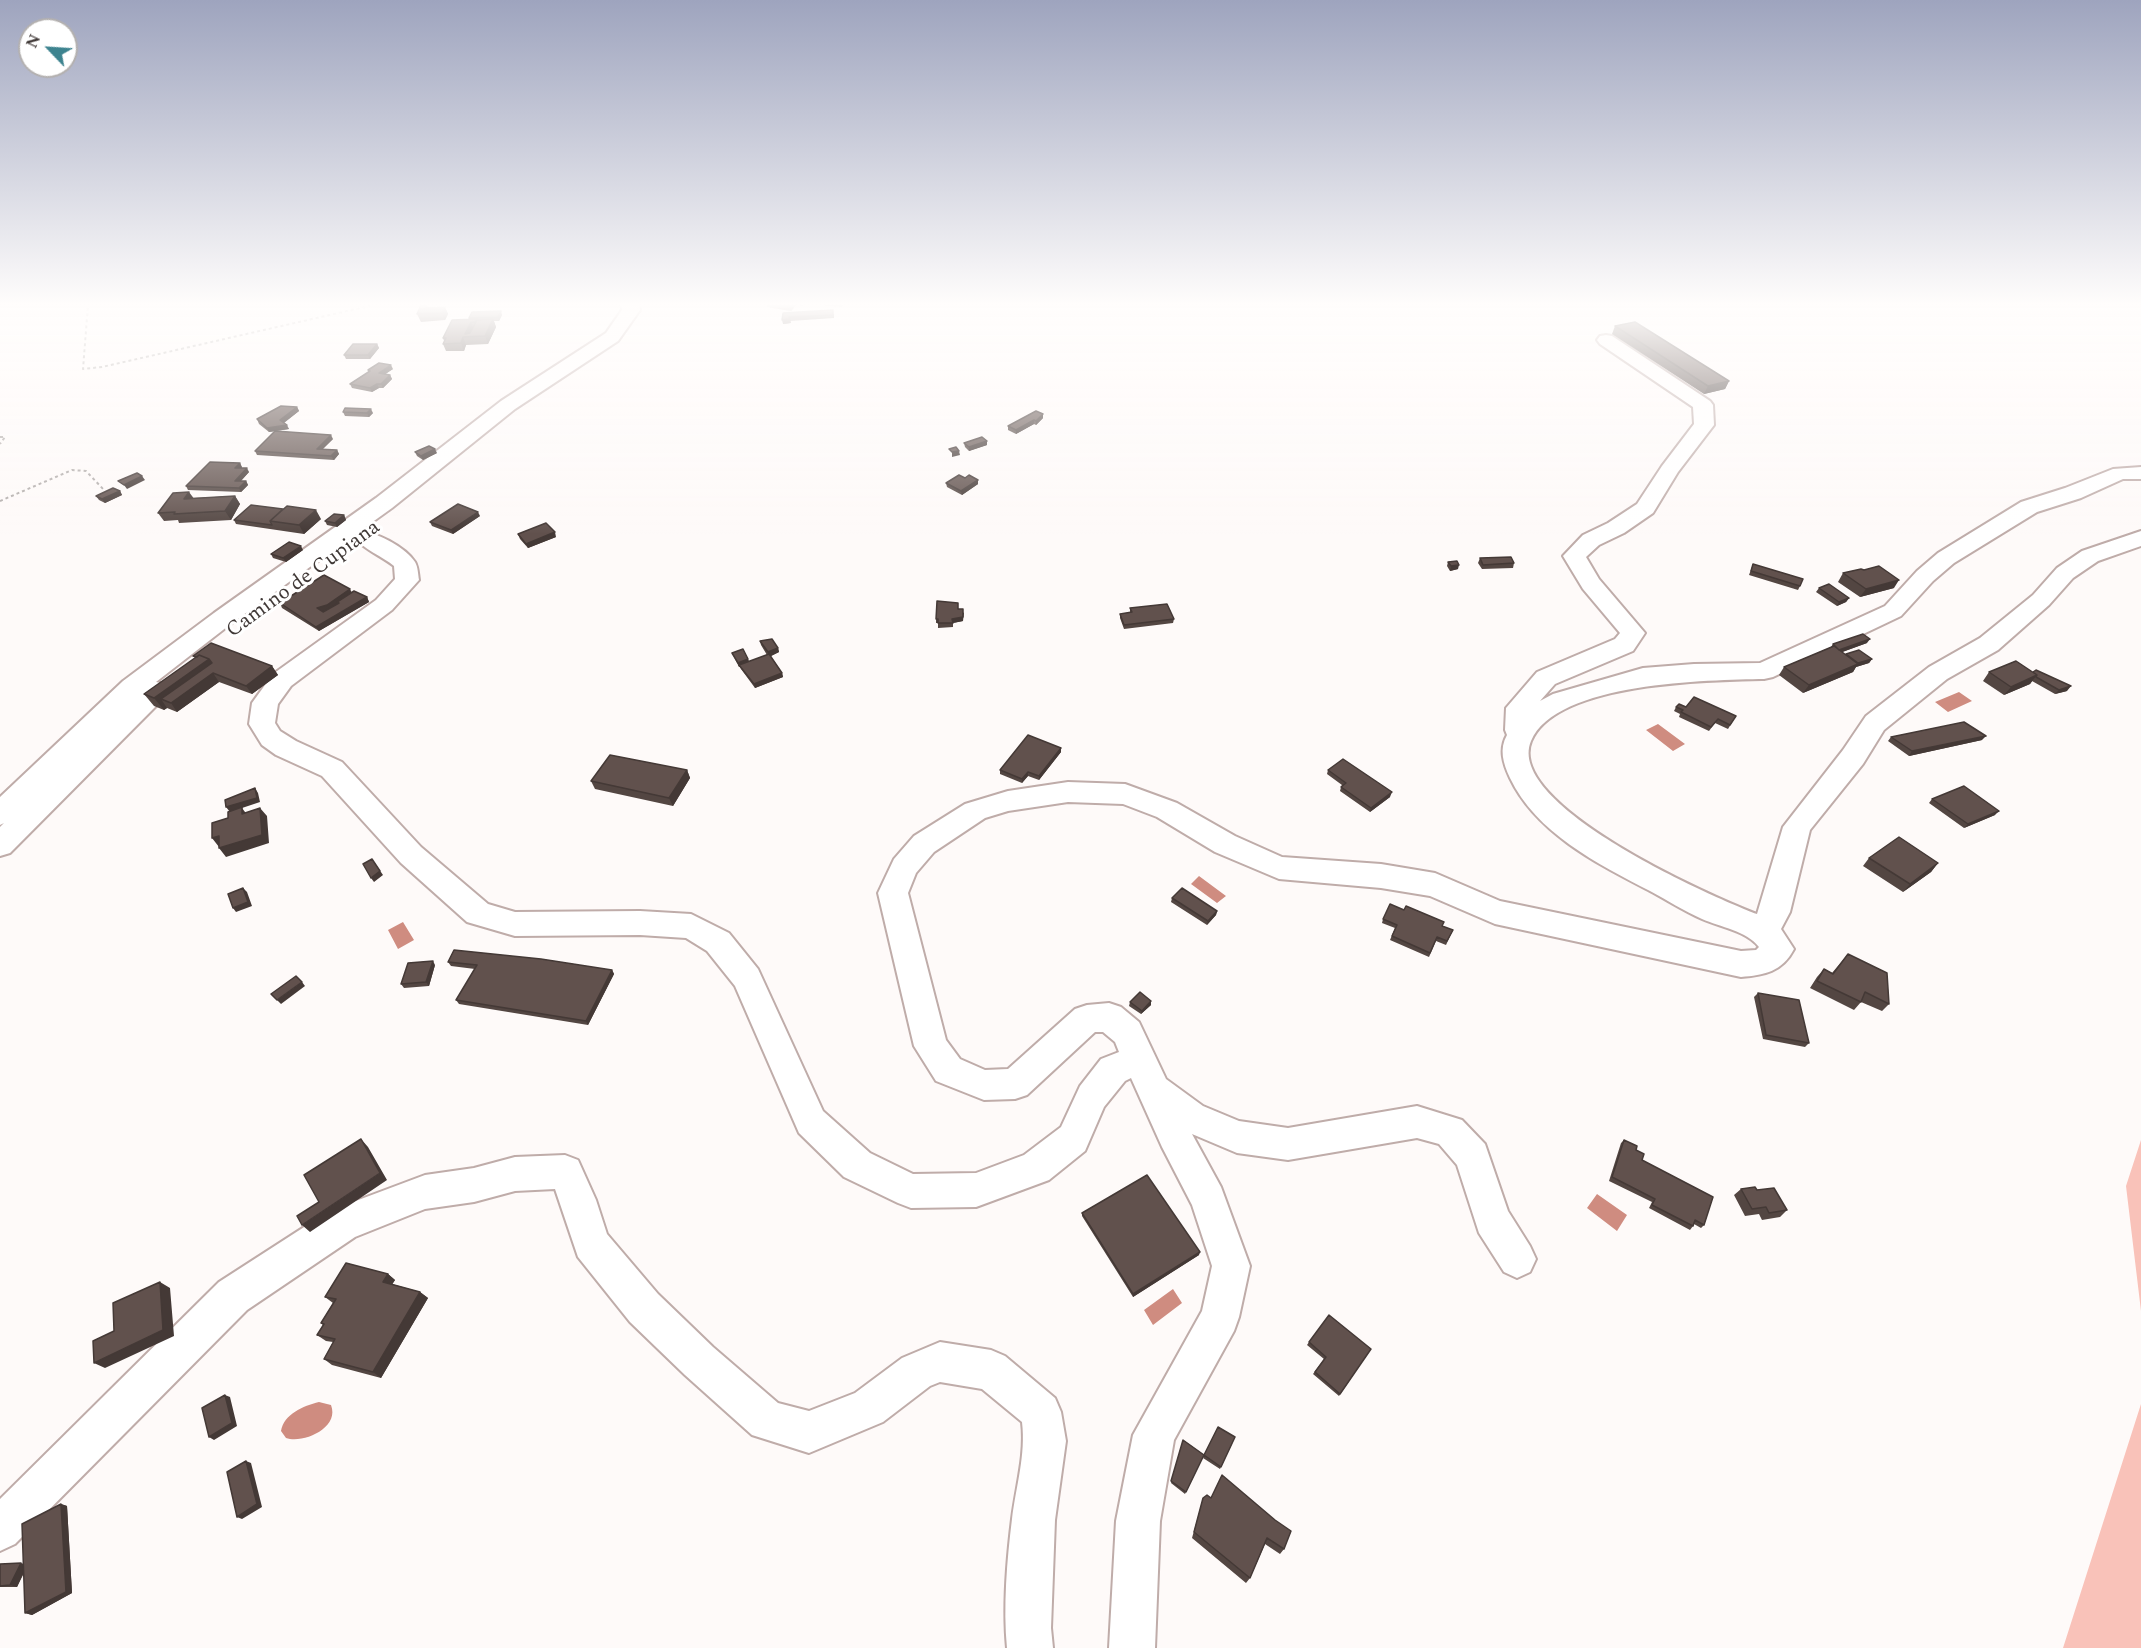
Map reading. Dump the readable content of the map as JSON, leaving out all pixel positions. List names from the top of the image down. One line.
{"streets":{"street":["Camino de Cupiana"]},"north":"top left"}
